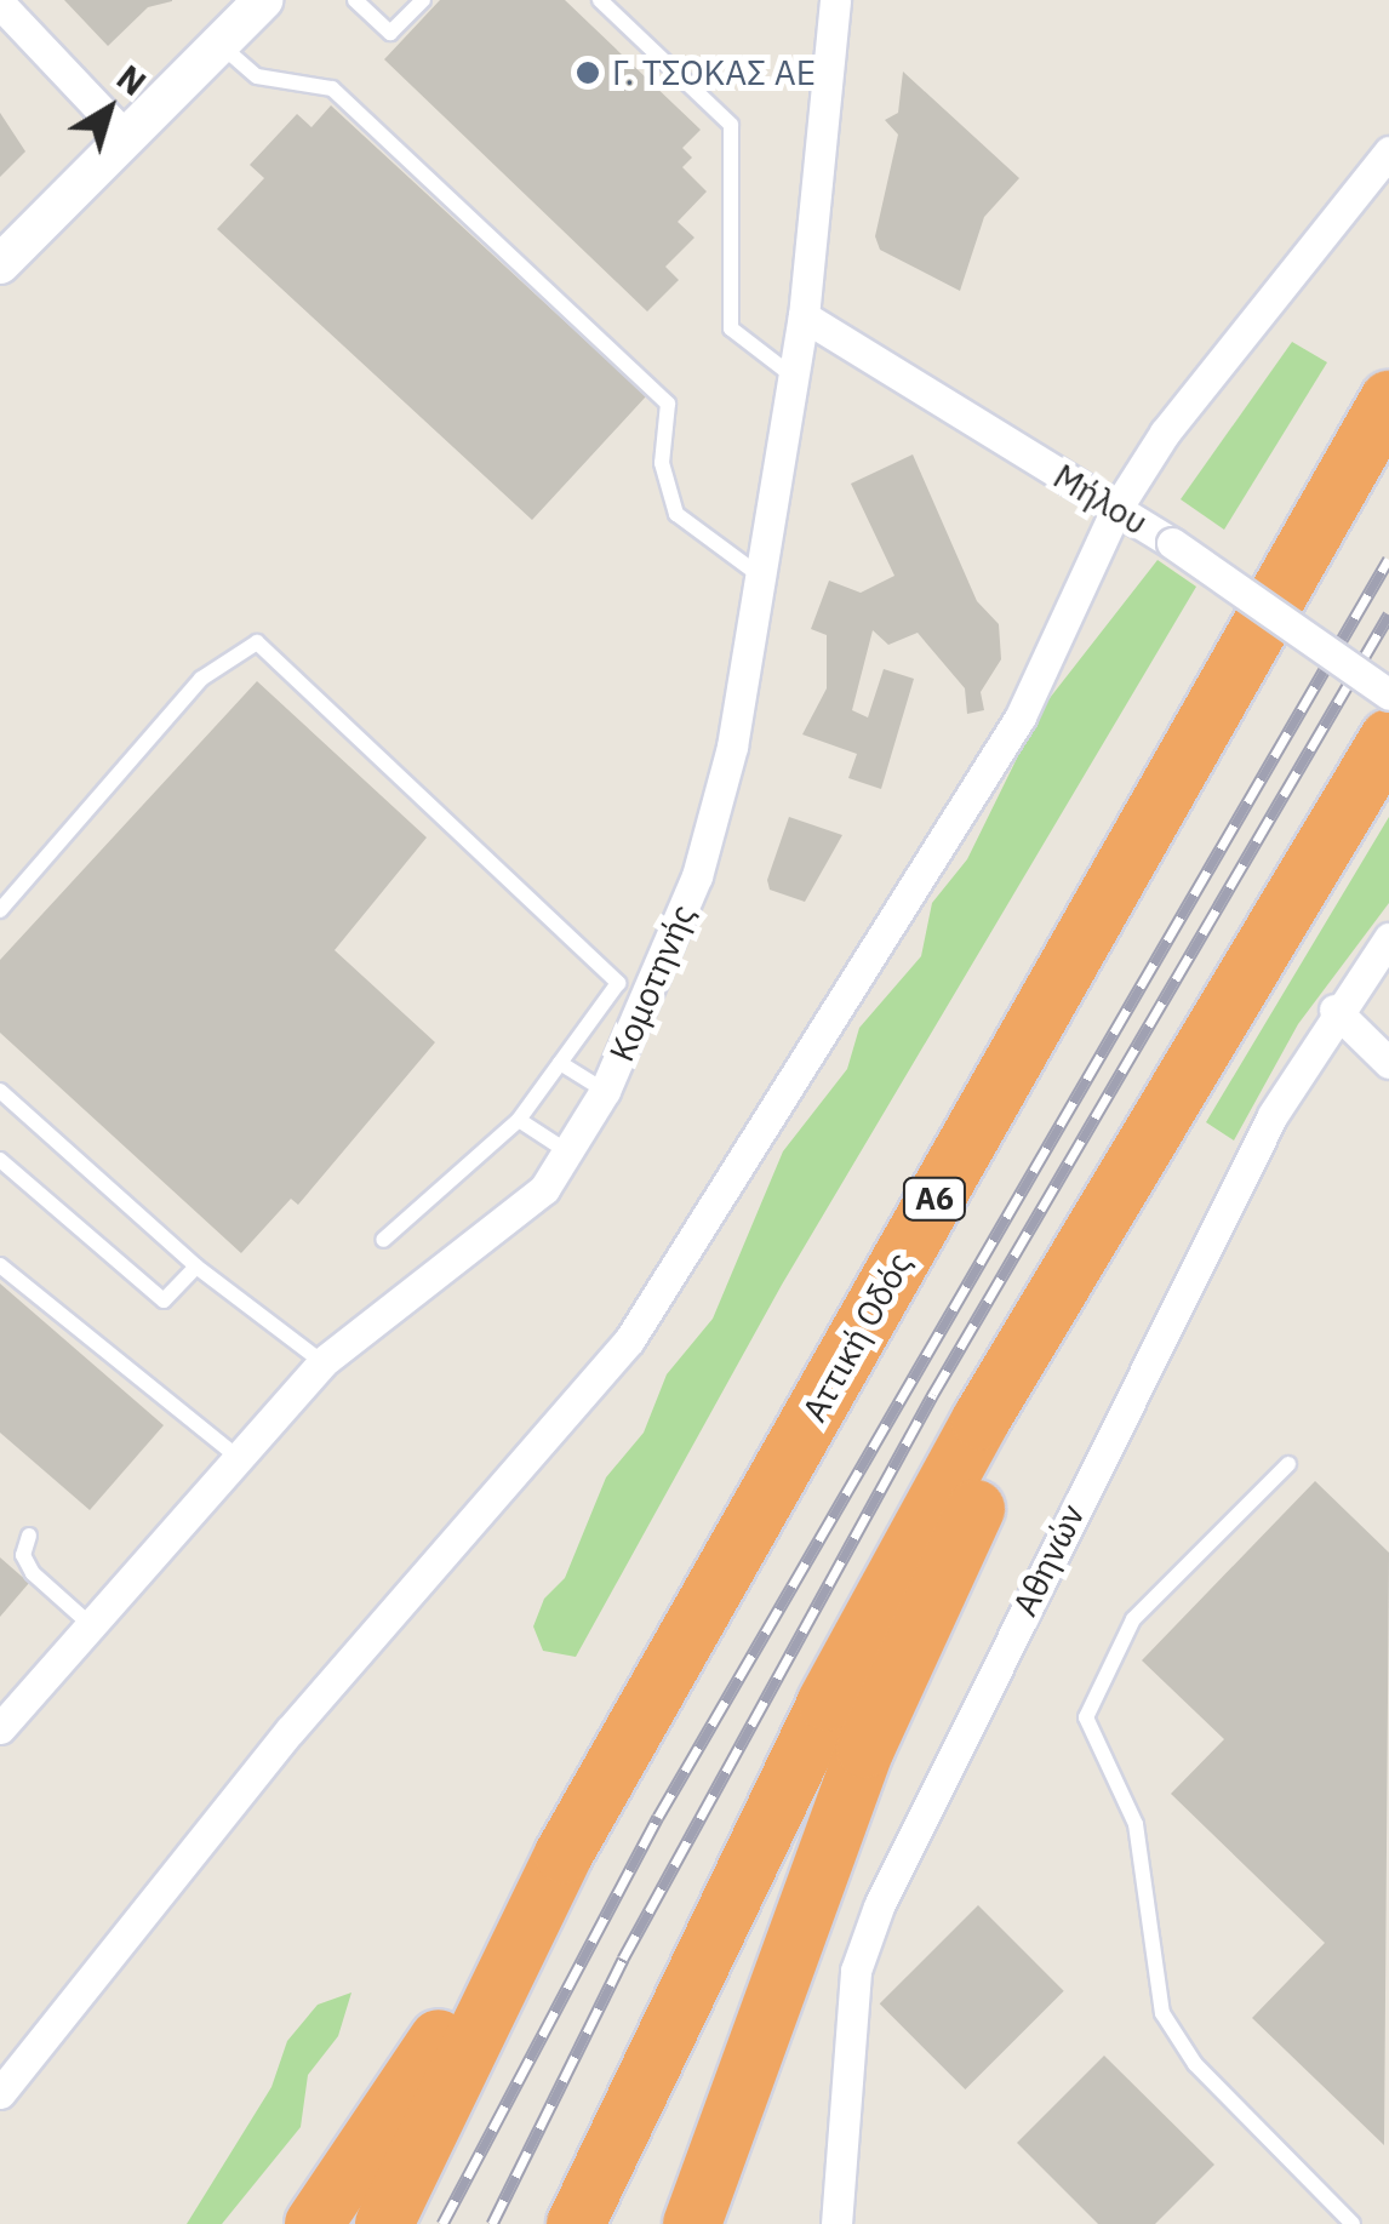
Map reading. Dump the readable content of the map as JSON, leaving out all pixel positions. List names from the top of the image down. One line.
{"streets":{"highway":["Α6","Αττική Οδός"],"street":["Μήλου","Κομοτηνής","Αθηνών"]},"crossings":[["Μήλου","Κομοτηνής"]],"places":["Γ. ΤΣΟΚΑΣ ΑΕ"],"north":"top right"}
